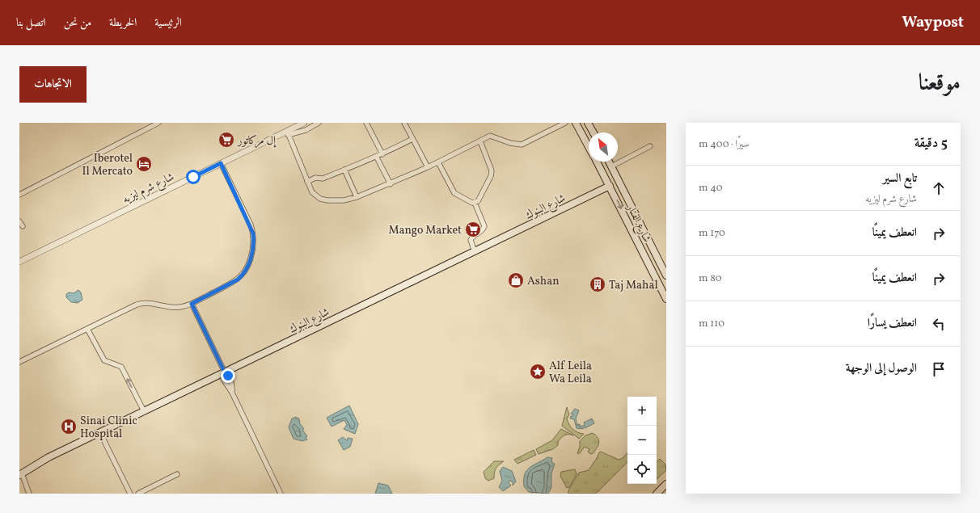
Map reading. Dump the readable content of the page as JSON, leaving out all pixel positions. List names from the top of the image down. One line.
{"streets":{"main road":["شارع البنوك","شارع الفنار"],"street":["شارع شرم ليزيه"]},"crossings":[["شارع البنوك","شارع الفنار"]],"places":{"supermarket":["إل مركاتور","Mango Market"],"hotel":["Iberotel Il Mercato"],"shop":["Ashan"],"building":["Taj Mahal"],"place":["Alf Leila Wa Leila"],"hospital":["Sinai Clinic Hospital"]},"north":"top left","page":{"header":"Waypost","nav":["الرئيسية","الخريطة","من نحن","اتصل بنا"],"title":"موقعنا","buttons":"الاتجاهات","heading":["5 دقيقة","سيرًا · 400 m"],"list":[["تابع السير","شارع شرم ليزيه","40 m"],["انعطف يمينًا","170 m"],["انعطف يمينًا","80 m"],["انعطف يسارًا","110 m"],"الوصول إلى الوجهة"],"map_buttons":["+","−"]}}
